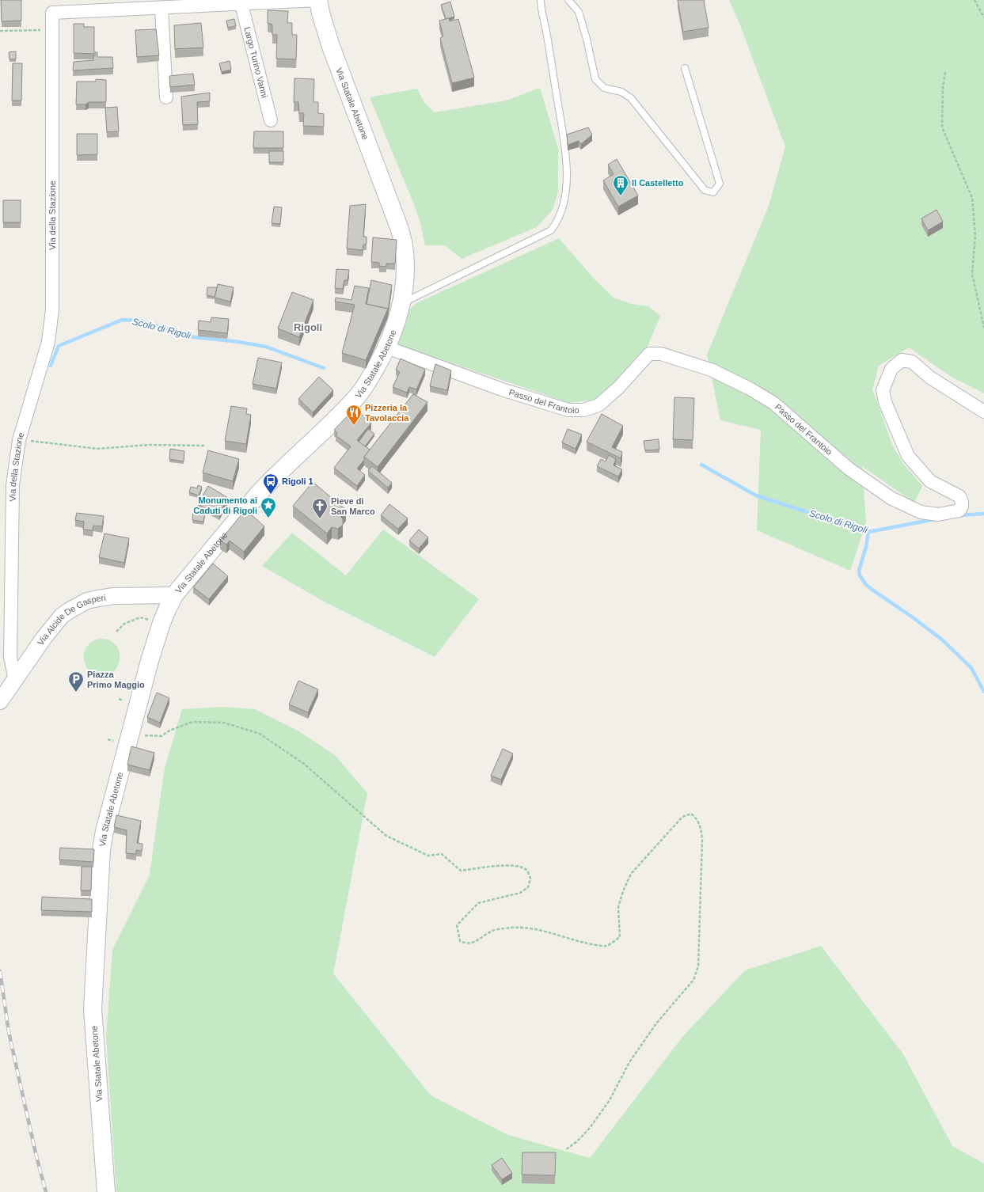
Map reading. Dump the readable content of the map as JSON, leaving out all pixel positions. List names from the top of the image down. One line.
{"streets":{"main road":["Via Statale Abetone"],"street":["Largo Turino Vanni","Via della Stazione","Passo del Frantoio","Via Alcide De Gasperi"]},"crossings":[["Largo Turino Vanni","Via della Stazione"],["Via Statale Abetone","Via della Stazione"],["Via Statale Abetone","Passo del Frantoio"],["Via Statale Abetone","Via Alcide De Gasperi"],["Via della Stazione","Via Alcide De Gasperi"]],"districts":["Rigoli"],"water":["Scolo di Rigoli"],"places":{"building":["Il Castelletto"],"restaurant":["Pizzeria la Tavolaccia"],"bus stop":["Rigoli 1"],"place":["Monumento ai Caduti di Rigoli"],"church":["Pieve di San Marco"],"parking":["Piazza Primo Maggio"]}}
